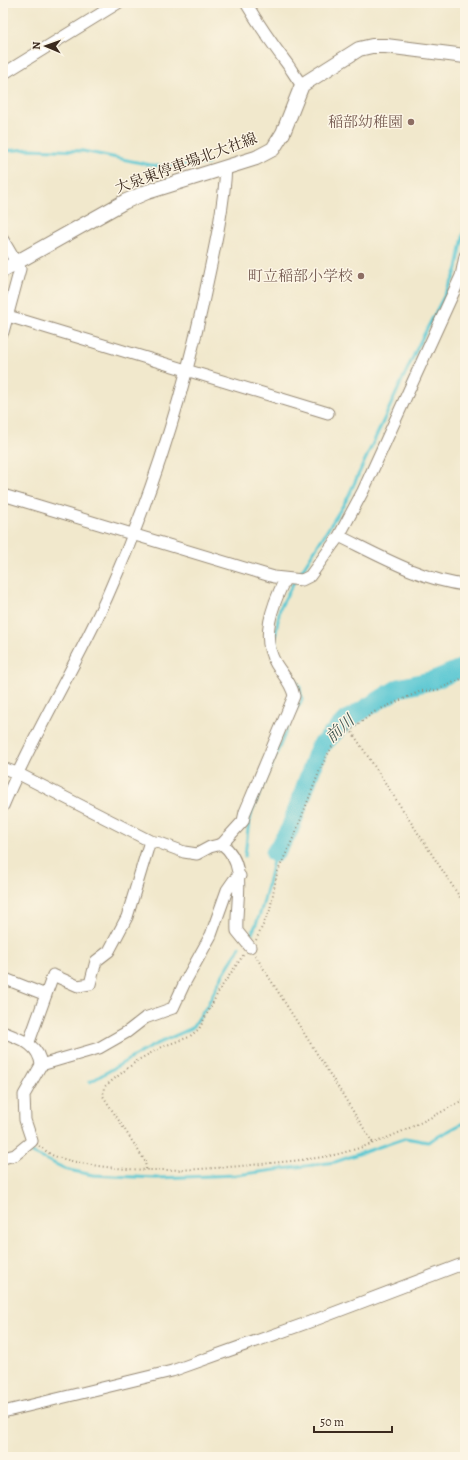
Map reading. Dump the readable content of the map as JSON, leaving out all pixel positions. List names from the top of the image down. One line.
{"streets":{"main road":["大泉東停車場北大社線"]},"water":["前川"],"places":["稲部幼稚園","町立稲部小学校"],"scale_bar":"50 m","north":"left"}
